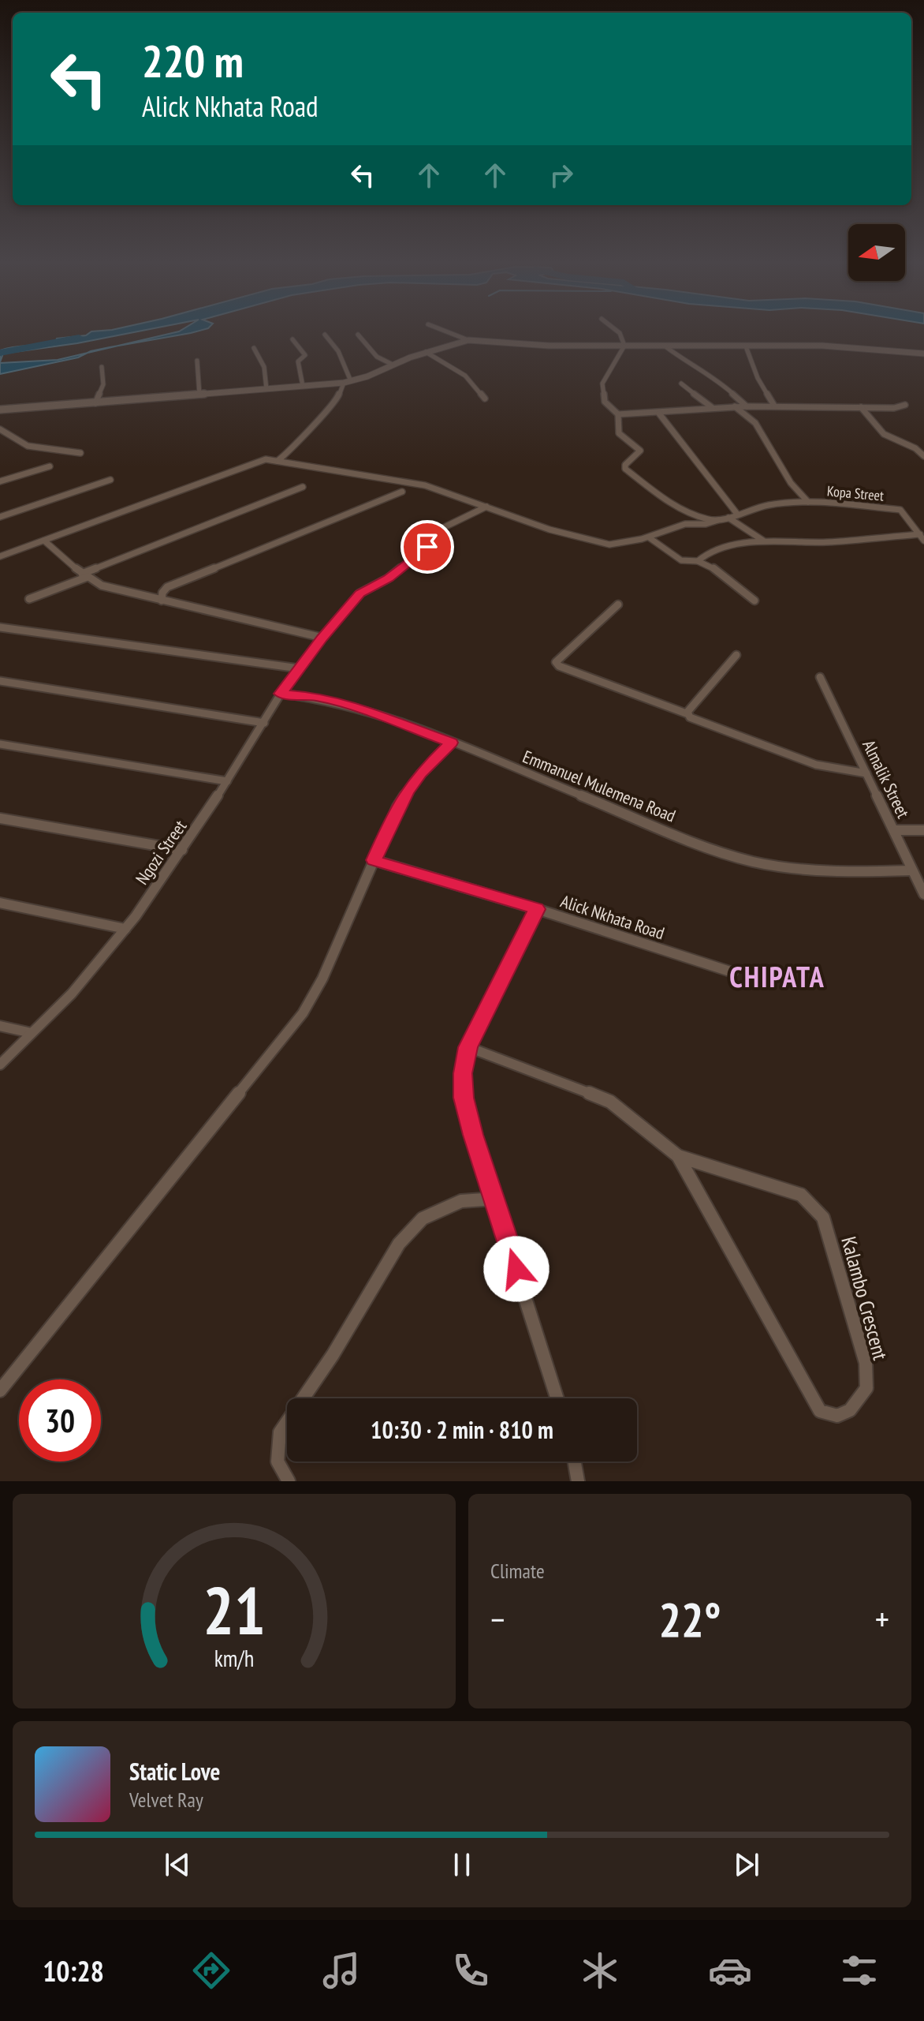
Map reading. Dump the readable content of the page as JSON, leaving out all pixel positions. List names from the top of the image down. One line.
{"streets":{"street":["Kopa Street","Almalik Street","Emmanuel Mulemena Road","Ngozi Street","Alick Nkhata Road","Kalambo Crescent"]},"crossings":[["Kopa Street","Ngozi Street"],["Almalik Street","Emmanuel Mulemena Road"],["Emmanuel Mulemena Road","Ngozi Street"]],"districts":["CHIPATA"],"north":"left","page":{"turn":["220 m","Alick Nkhata Road"],"limit":"30","trip":"10:30 · 2 min · 810 m","tile":"Climate","heat":["−","22°","+"],"song":["Static Love","Velvet Ray"],"tabs":"10:28","gauge":["21","km/h"]}}
